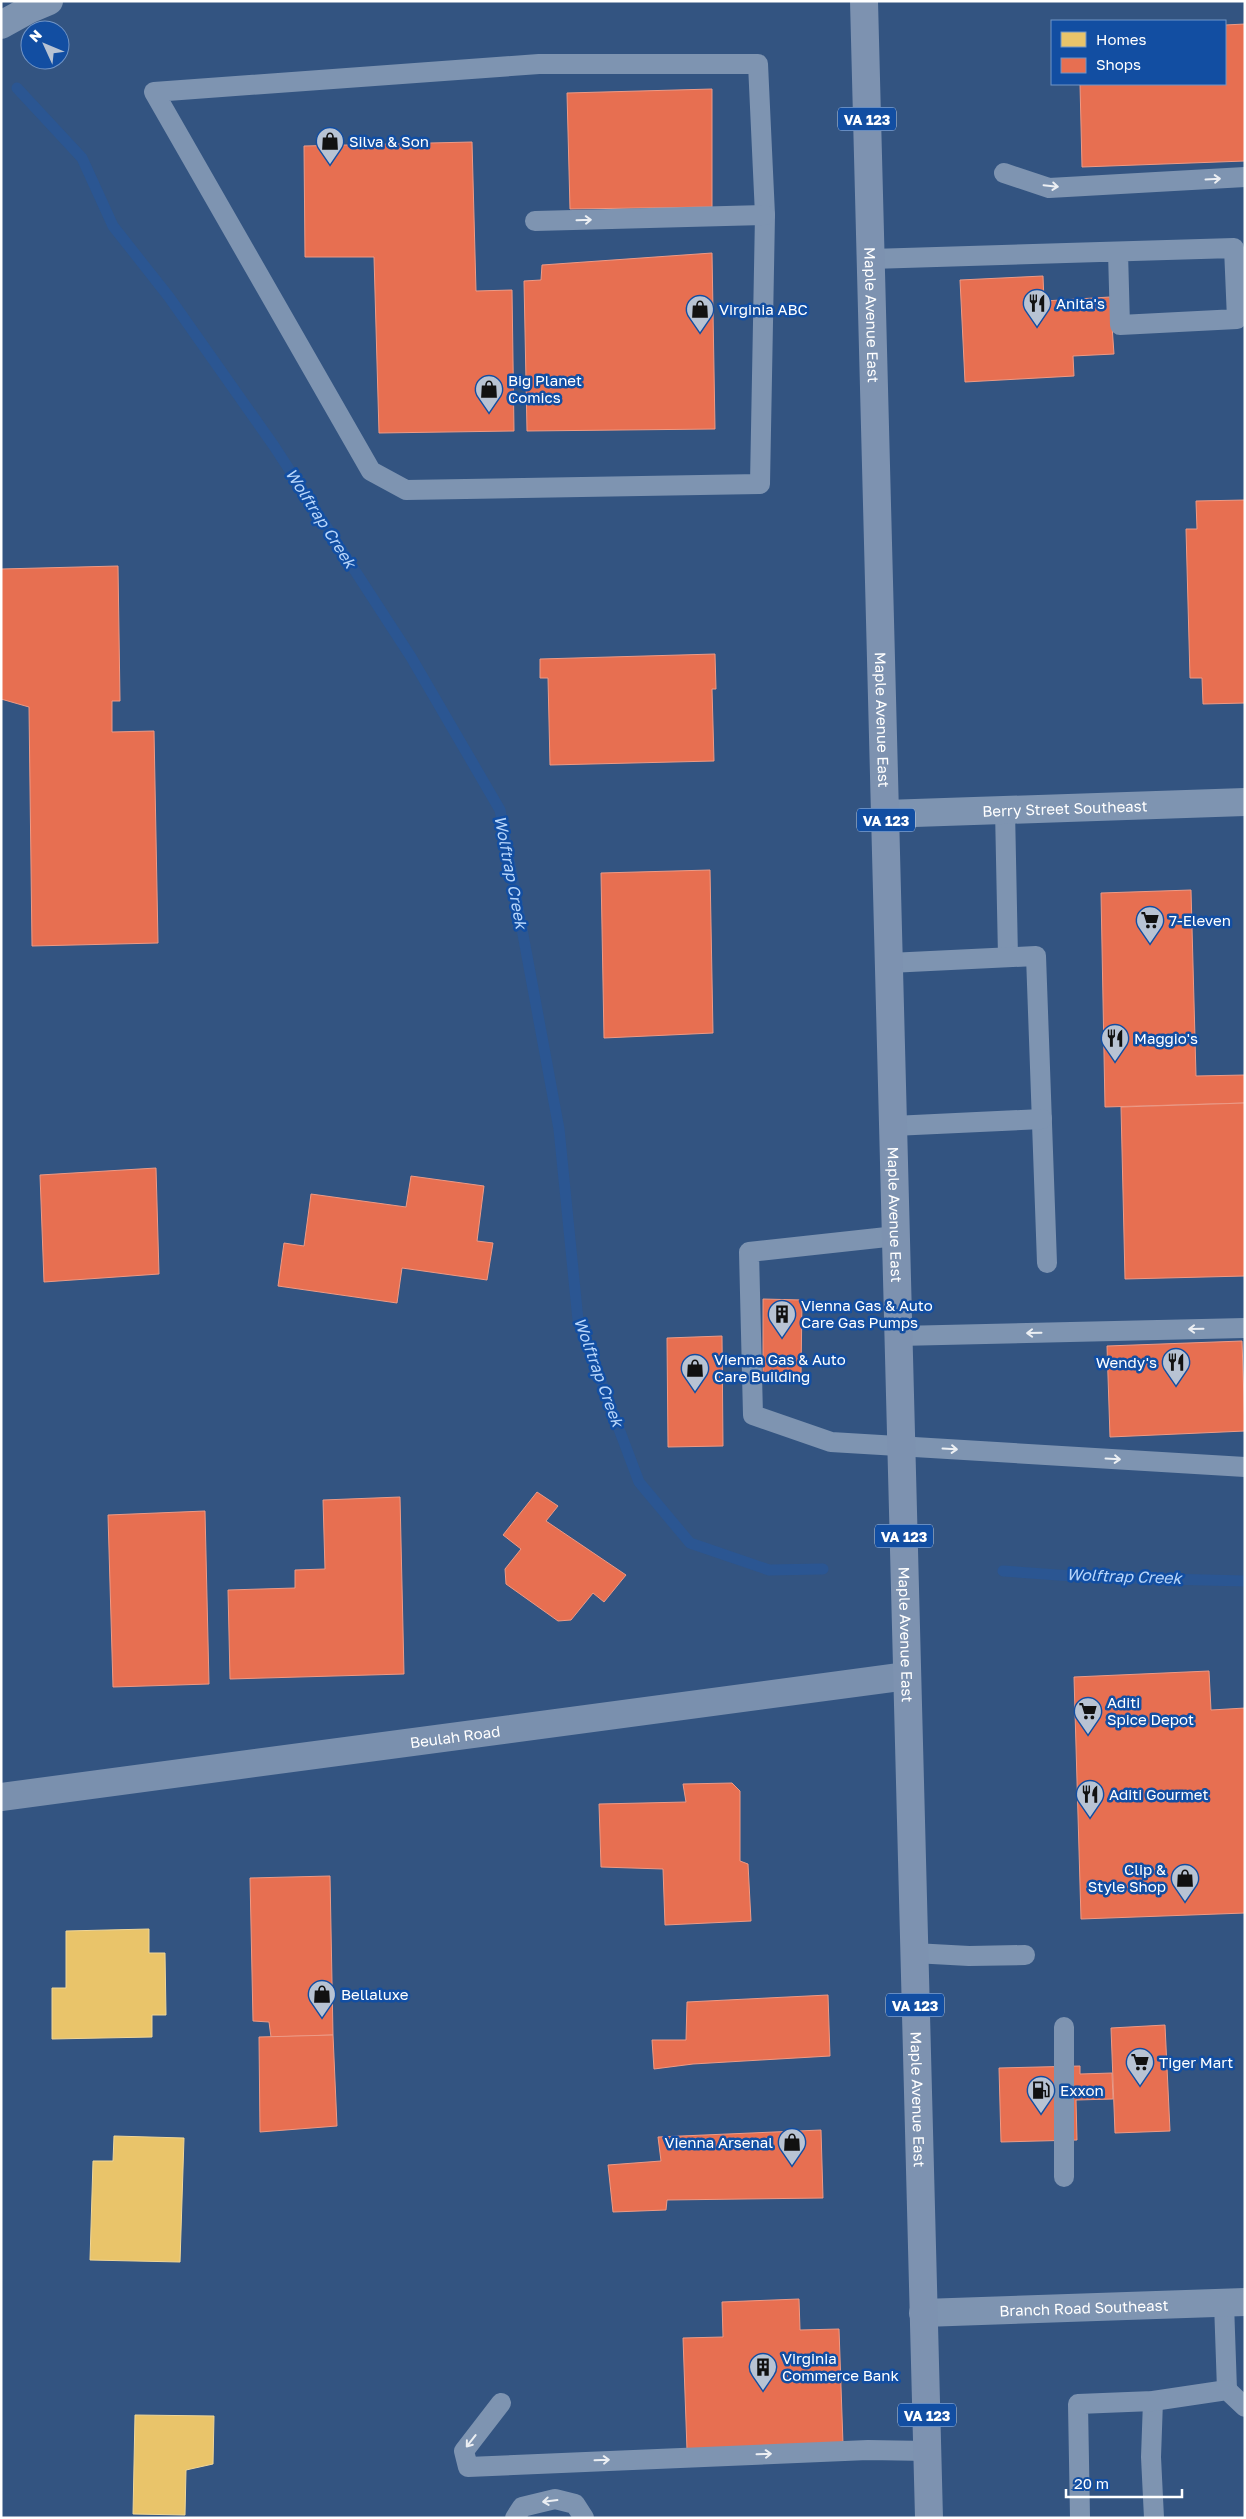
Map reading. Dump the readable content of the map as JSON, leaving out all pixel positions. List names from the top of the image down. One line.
{"streets":{"main road":["VA 123","Maple Avenue East","Beulah Road"],"street":["Berry Street Southeast","Branch Road Southeast"]},"crossings":[["Maple Avenue East","Berry Street Southeast"],["Maple Avenue East","Beulah Road"],["Maple Avenue East","Branch Road Southeast"]],"water":["Wolftrap Creek"],"places":{"shop":["Silva & Son","Virginia ABC","Big Planet Comics","Vienna Gas & Auto Care Building","Clip & Style Shop","Bellaluxe","Vienna Arsenal"],"restaurant":["Anita's","Maggio's","Wendy's","Aditi Gourmet"],"supermarket":["7-Eleven","Aditi Spice Depot","Tiger Mart"],"building":["Vienna Gas & Auto Care Gas Pumps","Virginia Commerce Bank"],"fuel station":["Exxon"]},"legend":["Homes","Shops"],"scale_bar":"20 m","north":"top left"}
